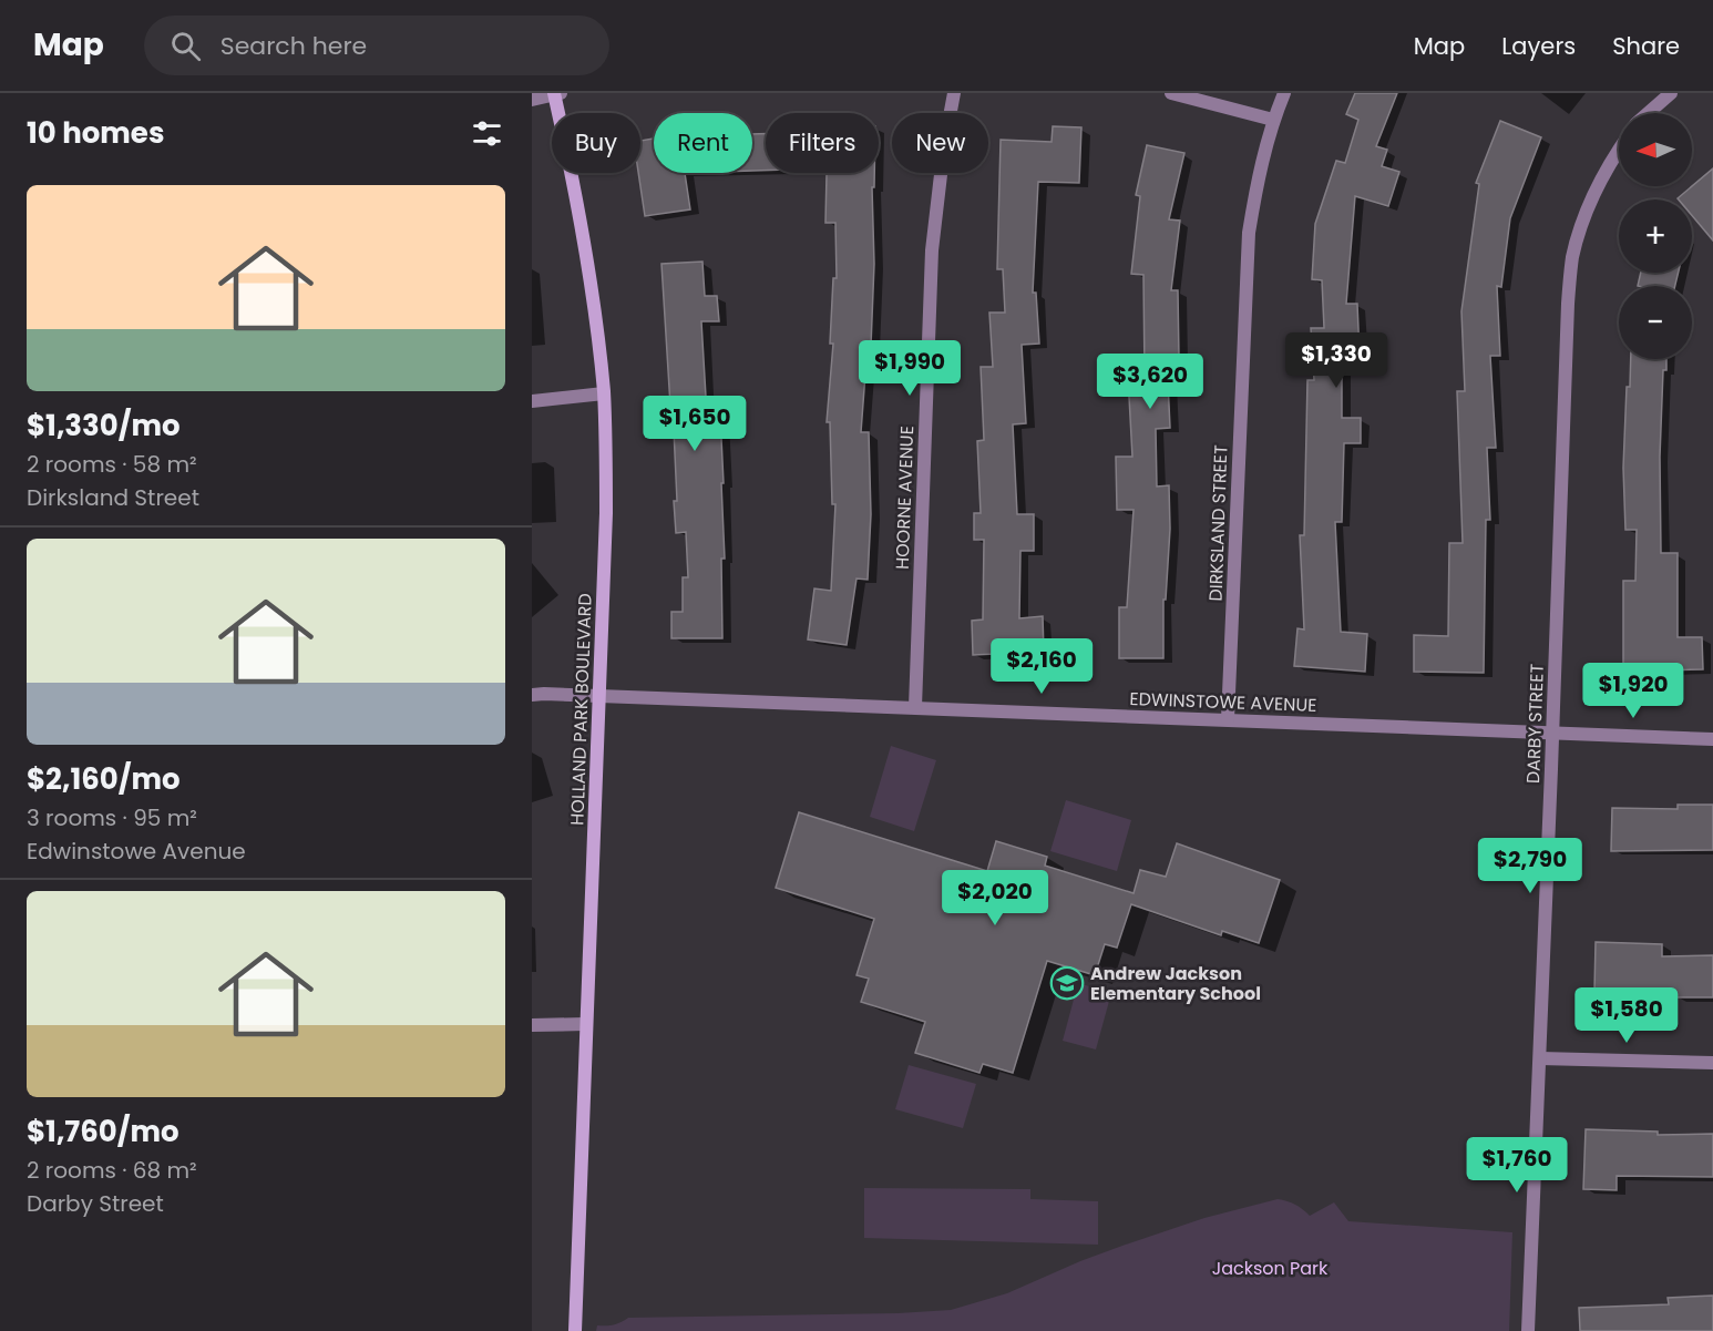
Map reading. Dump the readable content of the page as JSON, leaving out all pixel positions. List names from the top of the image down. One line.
{"streets":{"street":["HOORNE AVENUE","DIRKSLAND STREET","EDWINSTOWE AVENUE","HOLLAND PARK BOULEVARD","DARBY STREET"]},"crossings":[["HOORNE AVENUE","EDWINSTOWE AVENUE"],["DIRKSLAND STREET","EDWINSTOWE AVENUE"],["EDWINSTOWE AVENUE","HOLLAND PARK BOULEVARD"],["EDWINSTOWE AVENUE","DARBY STREET"]],"parks":["Jackson Park"],"places":{"school or university":["Andrew Jackson Elementary School"]},"north":"left","page":{"header":"Map","search":"Search here","nav":["Map","Layers","Share"],"heading":"10 homes","map_buttons":["+","−"],"chip":["Buy","Rent","Filters","New"],"list":[{"name":"$1,330/mo","note":"2 rooms · 58 m² · Dirksland Street"},{"name":"$2,160/mo","note":"3 rooms · 95 m² · Edwinstowe Avenue"},{"name":"$1,760/mo","note":"2 rooms · 68 m² · Darby Street"}],"price":["$1,330","$1,990","$3,620","$1,650","$2,160","$1,920","$2,790","$2,020","$1,580","$1,760"]}}
